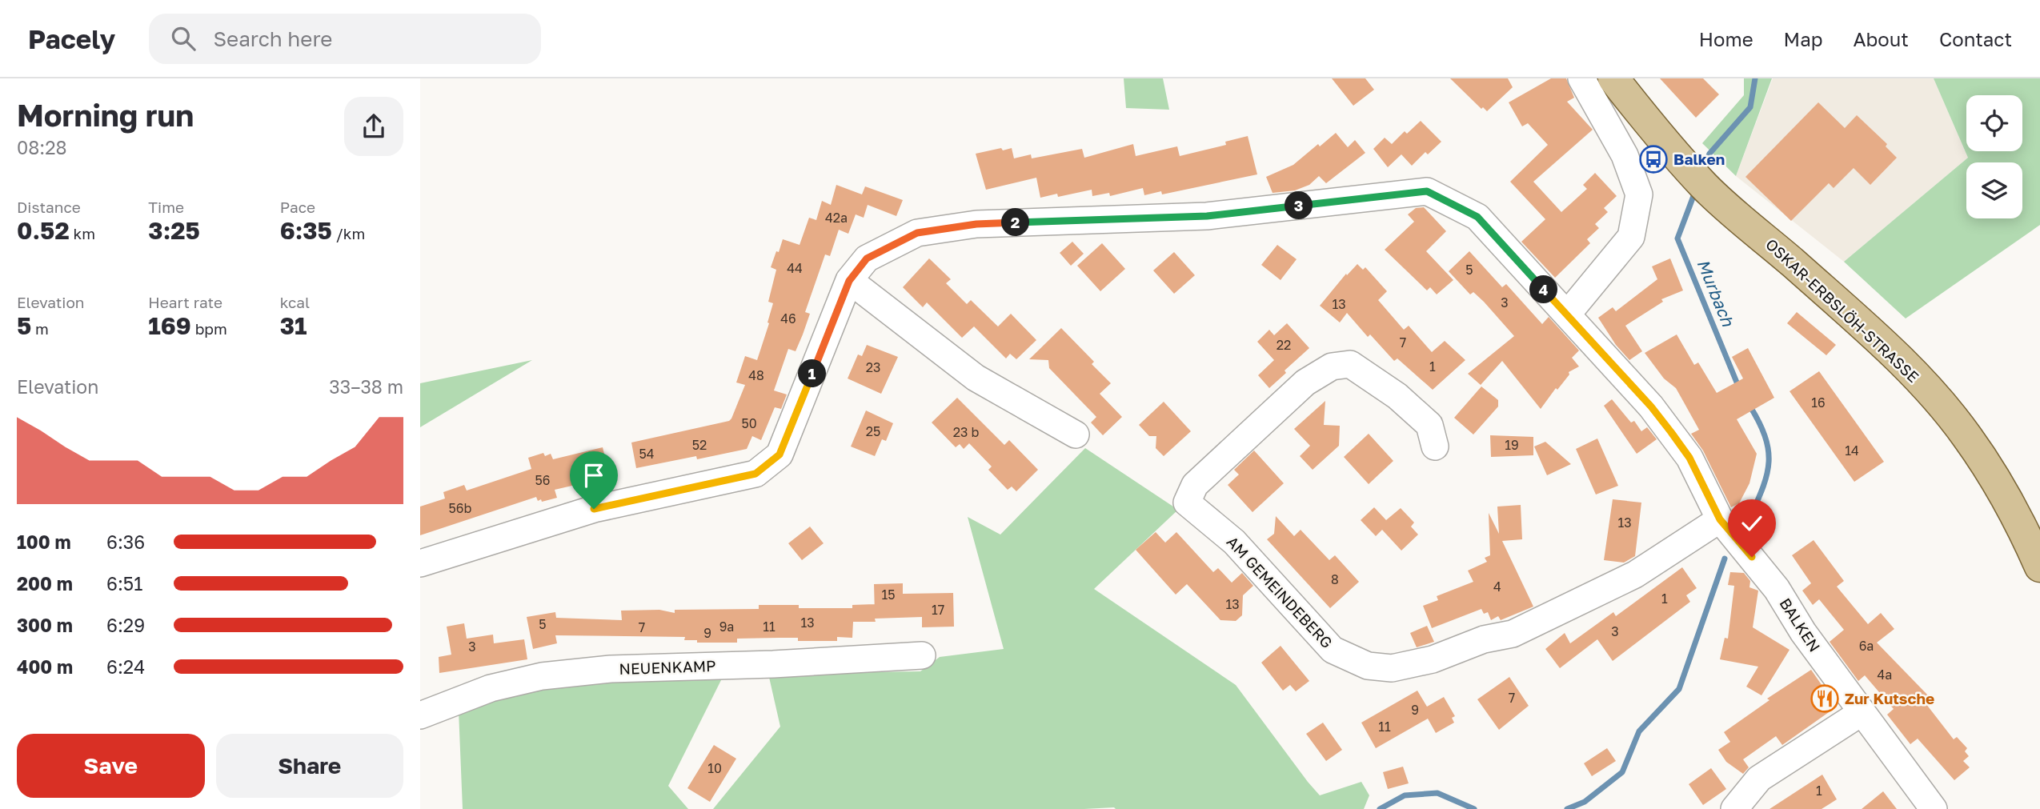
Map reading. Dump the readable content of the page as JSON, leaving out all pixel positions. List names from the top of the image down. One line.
{"streets":{"main road":["OSKAR-ERBSLÖH-STRASSE"],"street":["AM GEMEINDEBERG","BALKEN","NEUENKAMP"]},"crossings":[["AM GEMEINDEBERG","BALKEN"]],"water":["Murbach"],"places":{"bus stop":["Balken"],"restaurant":["Zur Kutsche"]},"house_numbers":["42a","44","5","3","13","46","7","22","1","23","48","16","50","25","23 b","52","19","14","54","56","56b","13","8","4","15","1","13","17","13","5","9a","11","7","3","9","6a","3","4a","7","9","11","10","1"],"page":{"header":"Pacely","search":"Search here","nav":["Home","Map","About","Contact"],"heading":["Morning run","08:28"],"stats":[["Distance","0.52 km"],["Time","3:25"],["Pace","6:35 /km"],["Elevation","5 m"],["Heart rate","169 bpm"],["kcal","31"]],"pins":["3","2","4","1"],"chart":["Elevation","33–38 m"],"list":[{"name":"100 m","note":"6:36"},{"name":"200 m","note":"6:51"},{"name":"300 m","note":"6:29"},{"name":"400 m","note":"6:24"}],"buttons":["Save","Share"]}}
